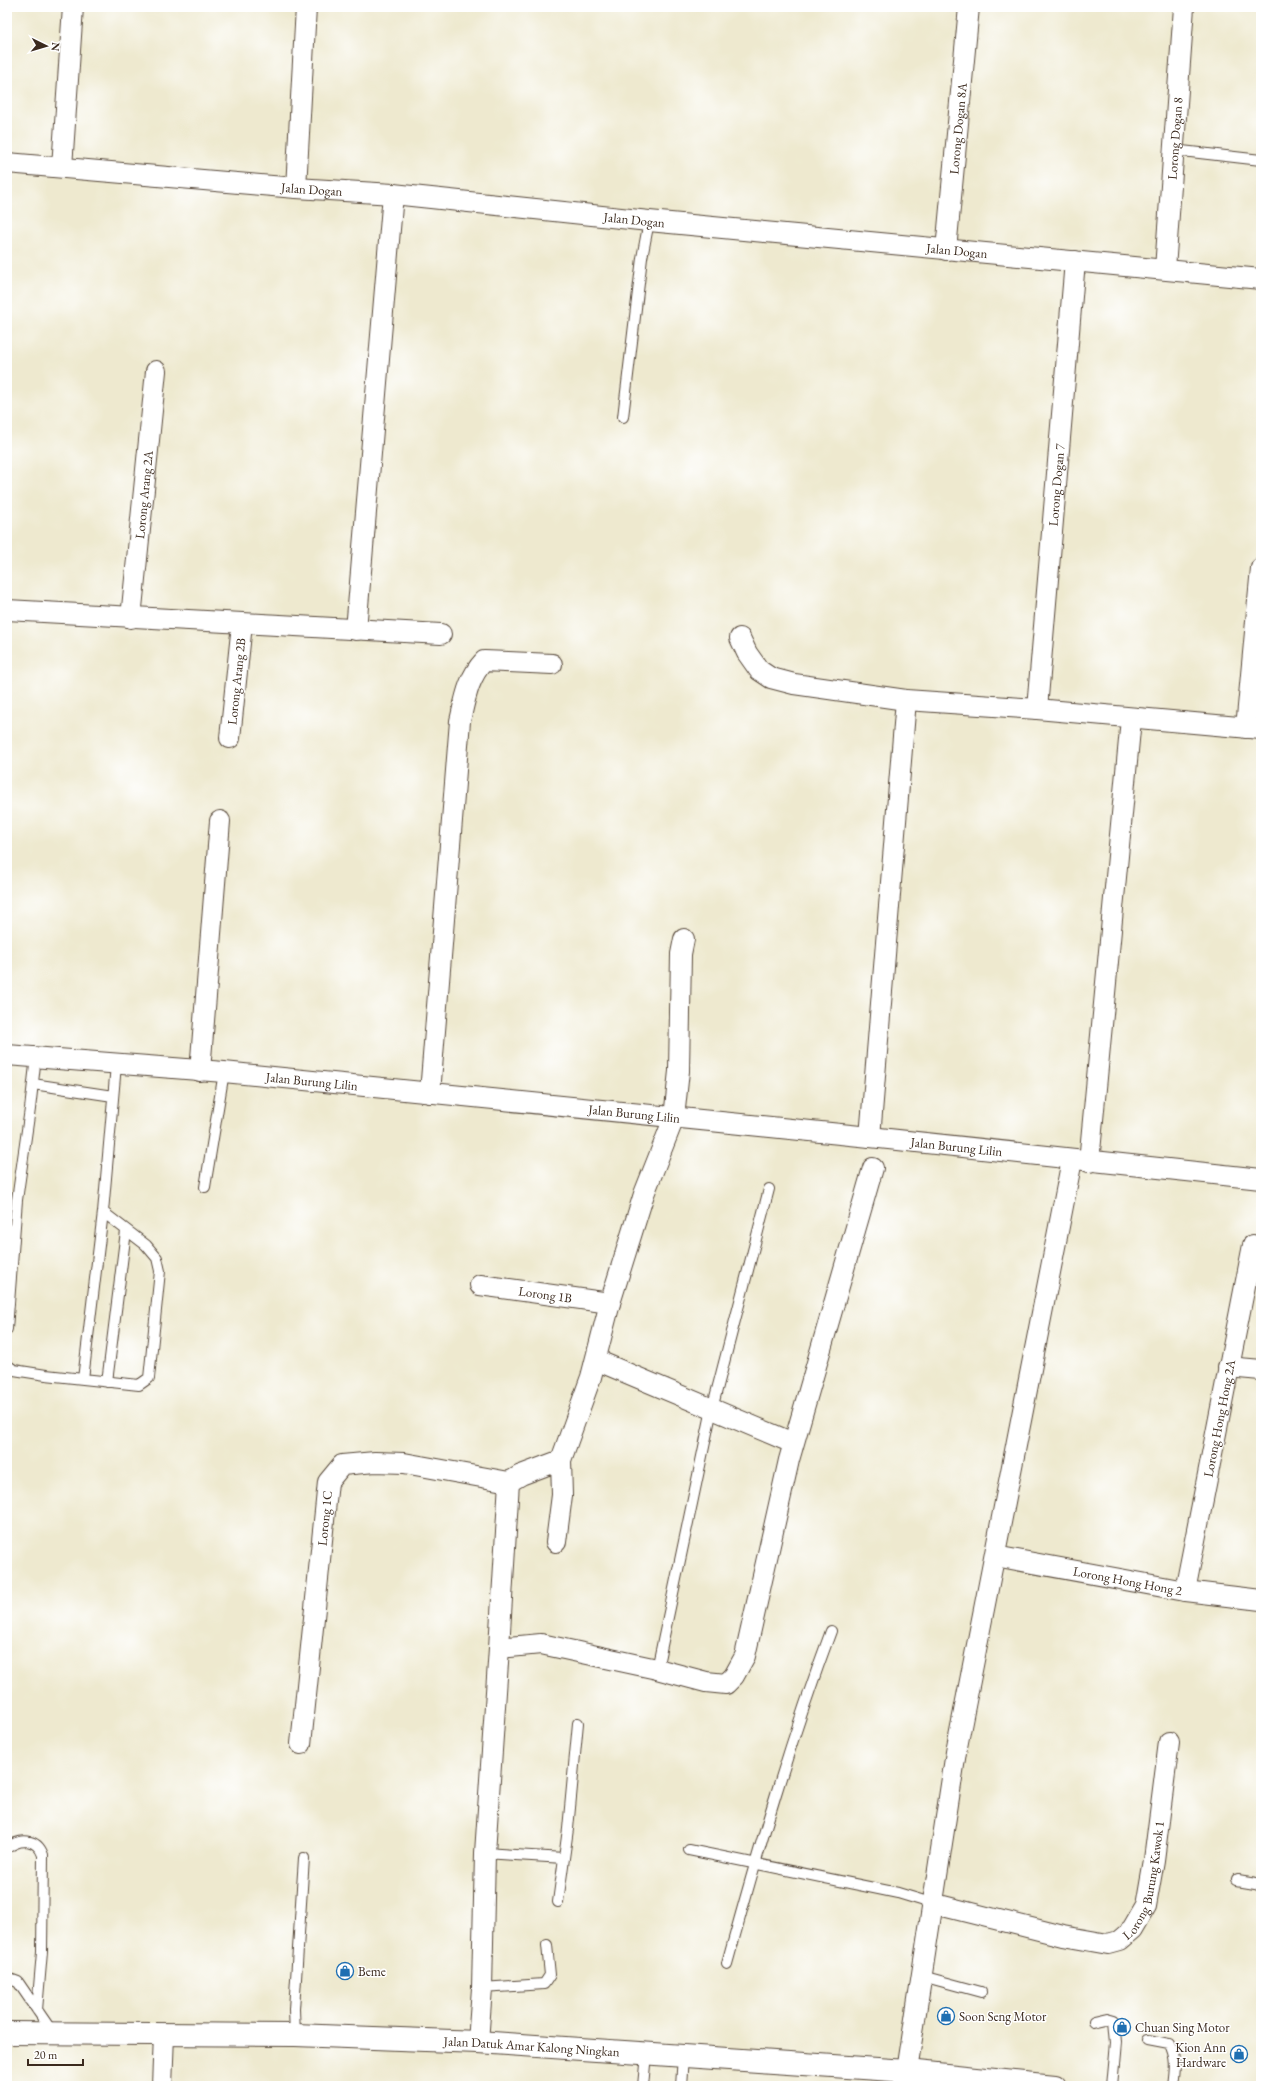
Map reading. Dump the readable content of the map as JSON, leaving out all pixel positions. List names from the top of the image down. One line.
{"streets":{"highway":["Jalan Datuk Amar Kalong Ningkan"],"street":["Lorong Dogan 8A","Lorong Dogan 8","Jalan Dogan","Lorong Dogan 7","Lorong Arang 2A","Lorong Arang 2B","Jalan Burung Lilin","Lorong 1B","Lorong Hong Hong 2A","Lorong 1C","Lorong Hong Hong 2","Lorong Burung Kawok 1"]},"crossings":[["Lorong Dogan 8A","Jalan Dogan"],["Lorong Dogan 8","Jalan Dogan"],["Jalan Dogan","Lorong Dogan 7"],["Lorong Hong Hong 2A","Lorong Hong Hong 2"]],"places":{"shop":["Beme","Soon Seng Motor","Chuan Sing Motor","Kion Ann Hardware"]},"scale_bar":"20 m","north":"right"}
